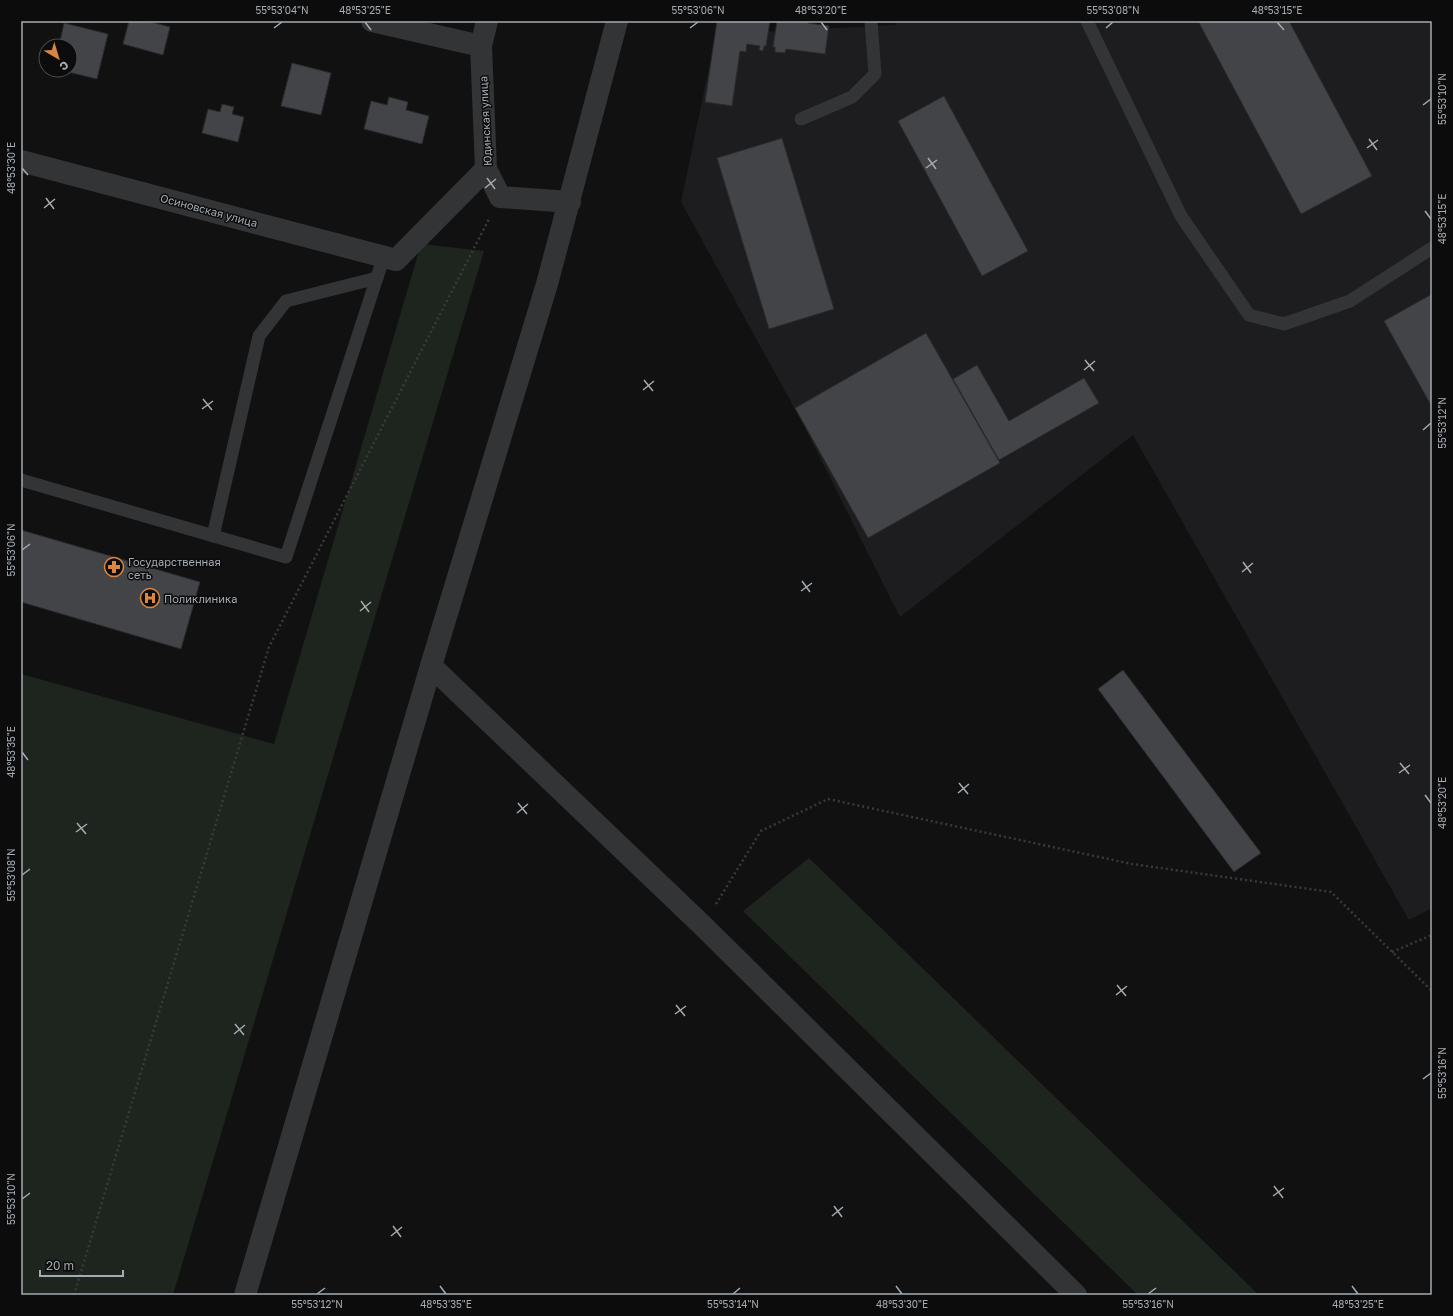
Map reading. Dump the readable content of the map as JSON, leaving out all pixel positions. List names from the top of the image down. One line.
{"streets":{"street":["Юдинская улица","Осиновская улица"]},"places":{"pharmacy":["Государственная сеть"],"hospital":["Поликлиника"]},"scale_bar":"20 m","north":"bottom right","coordinates":["55°53'04\"N","48°53'25\"E","55°53'06\"N","48°53'20\"E","55°53'08\"N","48°53'15\"E","55°53'10\"N","48°53'30\"E","55°53'12\"N","48°53'35\"E","55°53'16\"N","55°53'14\"N"]}
